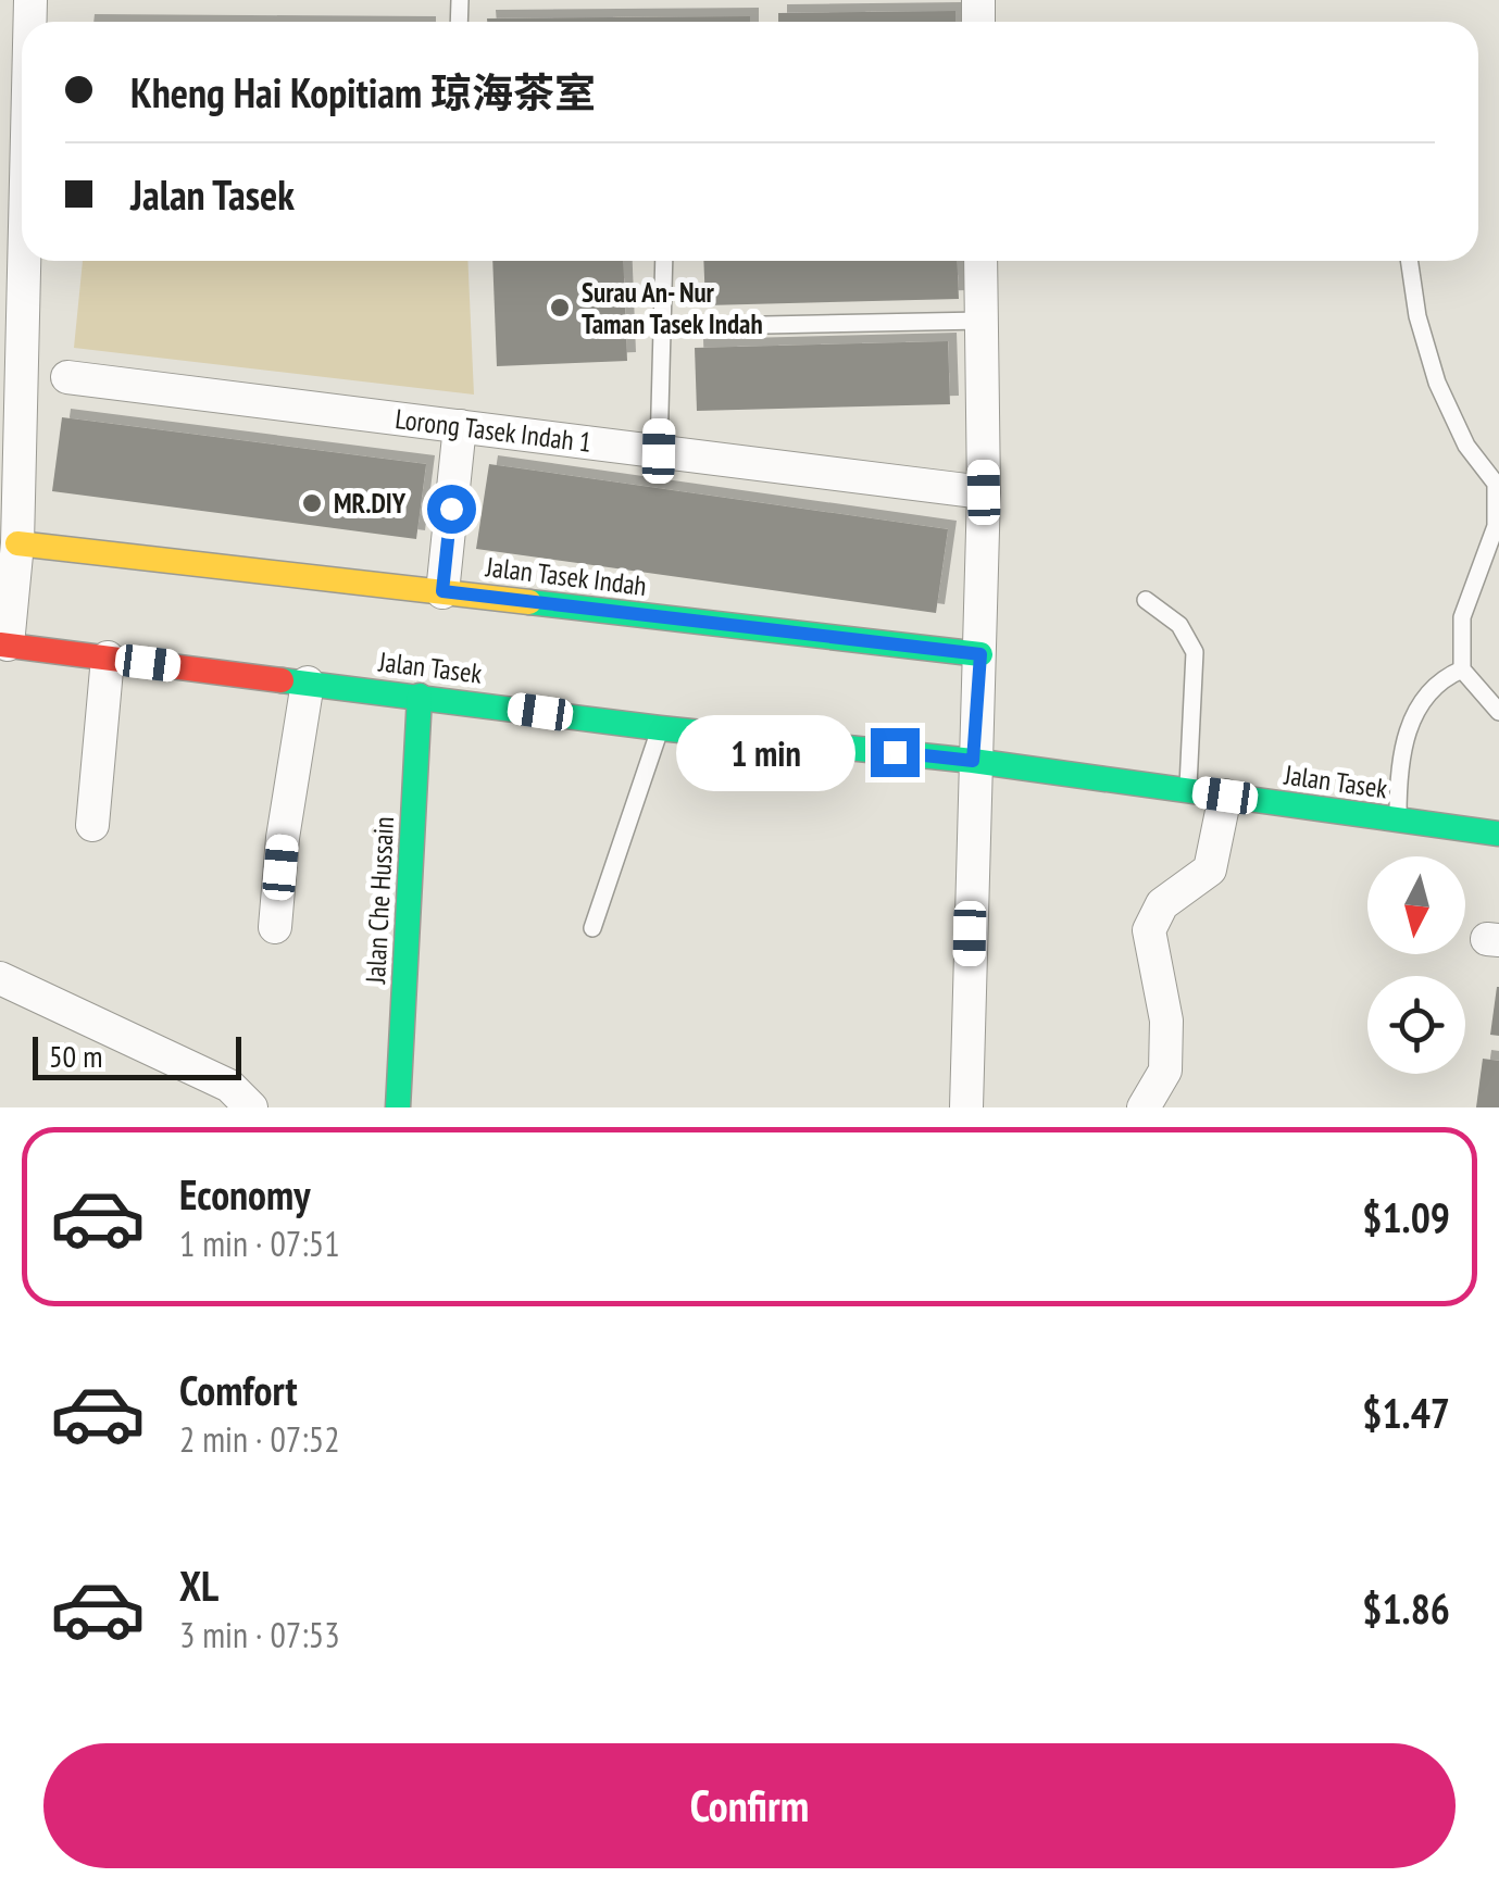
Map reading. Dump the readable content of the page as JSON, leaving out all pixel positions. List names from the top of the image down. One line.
{"streets":{"main road":["Jalan Tasek Indah","Jalan Tasek","Jalan Che Hussain"],"street":["Lorong Tasek Indah 1"]},"crossings":[["Jalan Tasek","Jalan Che Hussain"]],"places":["Surau An- Nur Taman Tasek Indah","MR.DIY"],"scale_bar":"50 m","north":"bottom","page":{"banner":["Kheng Hai Kopitiam 琼海茶室","Jalan Tasek"],"bubble":"1 min","scale":"50 m","list":[{"name":"Economy","note":"1 min · 07:51","value":"$1.09"},{"name":"Comfort","note":"2 min · 07:52","value":"$1.47"},{"name":"XL","note":"3 min · 07:53","value":"$1.86"}],"buttons":"Confirm"}}
